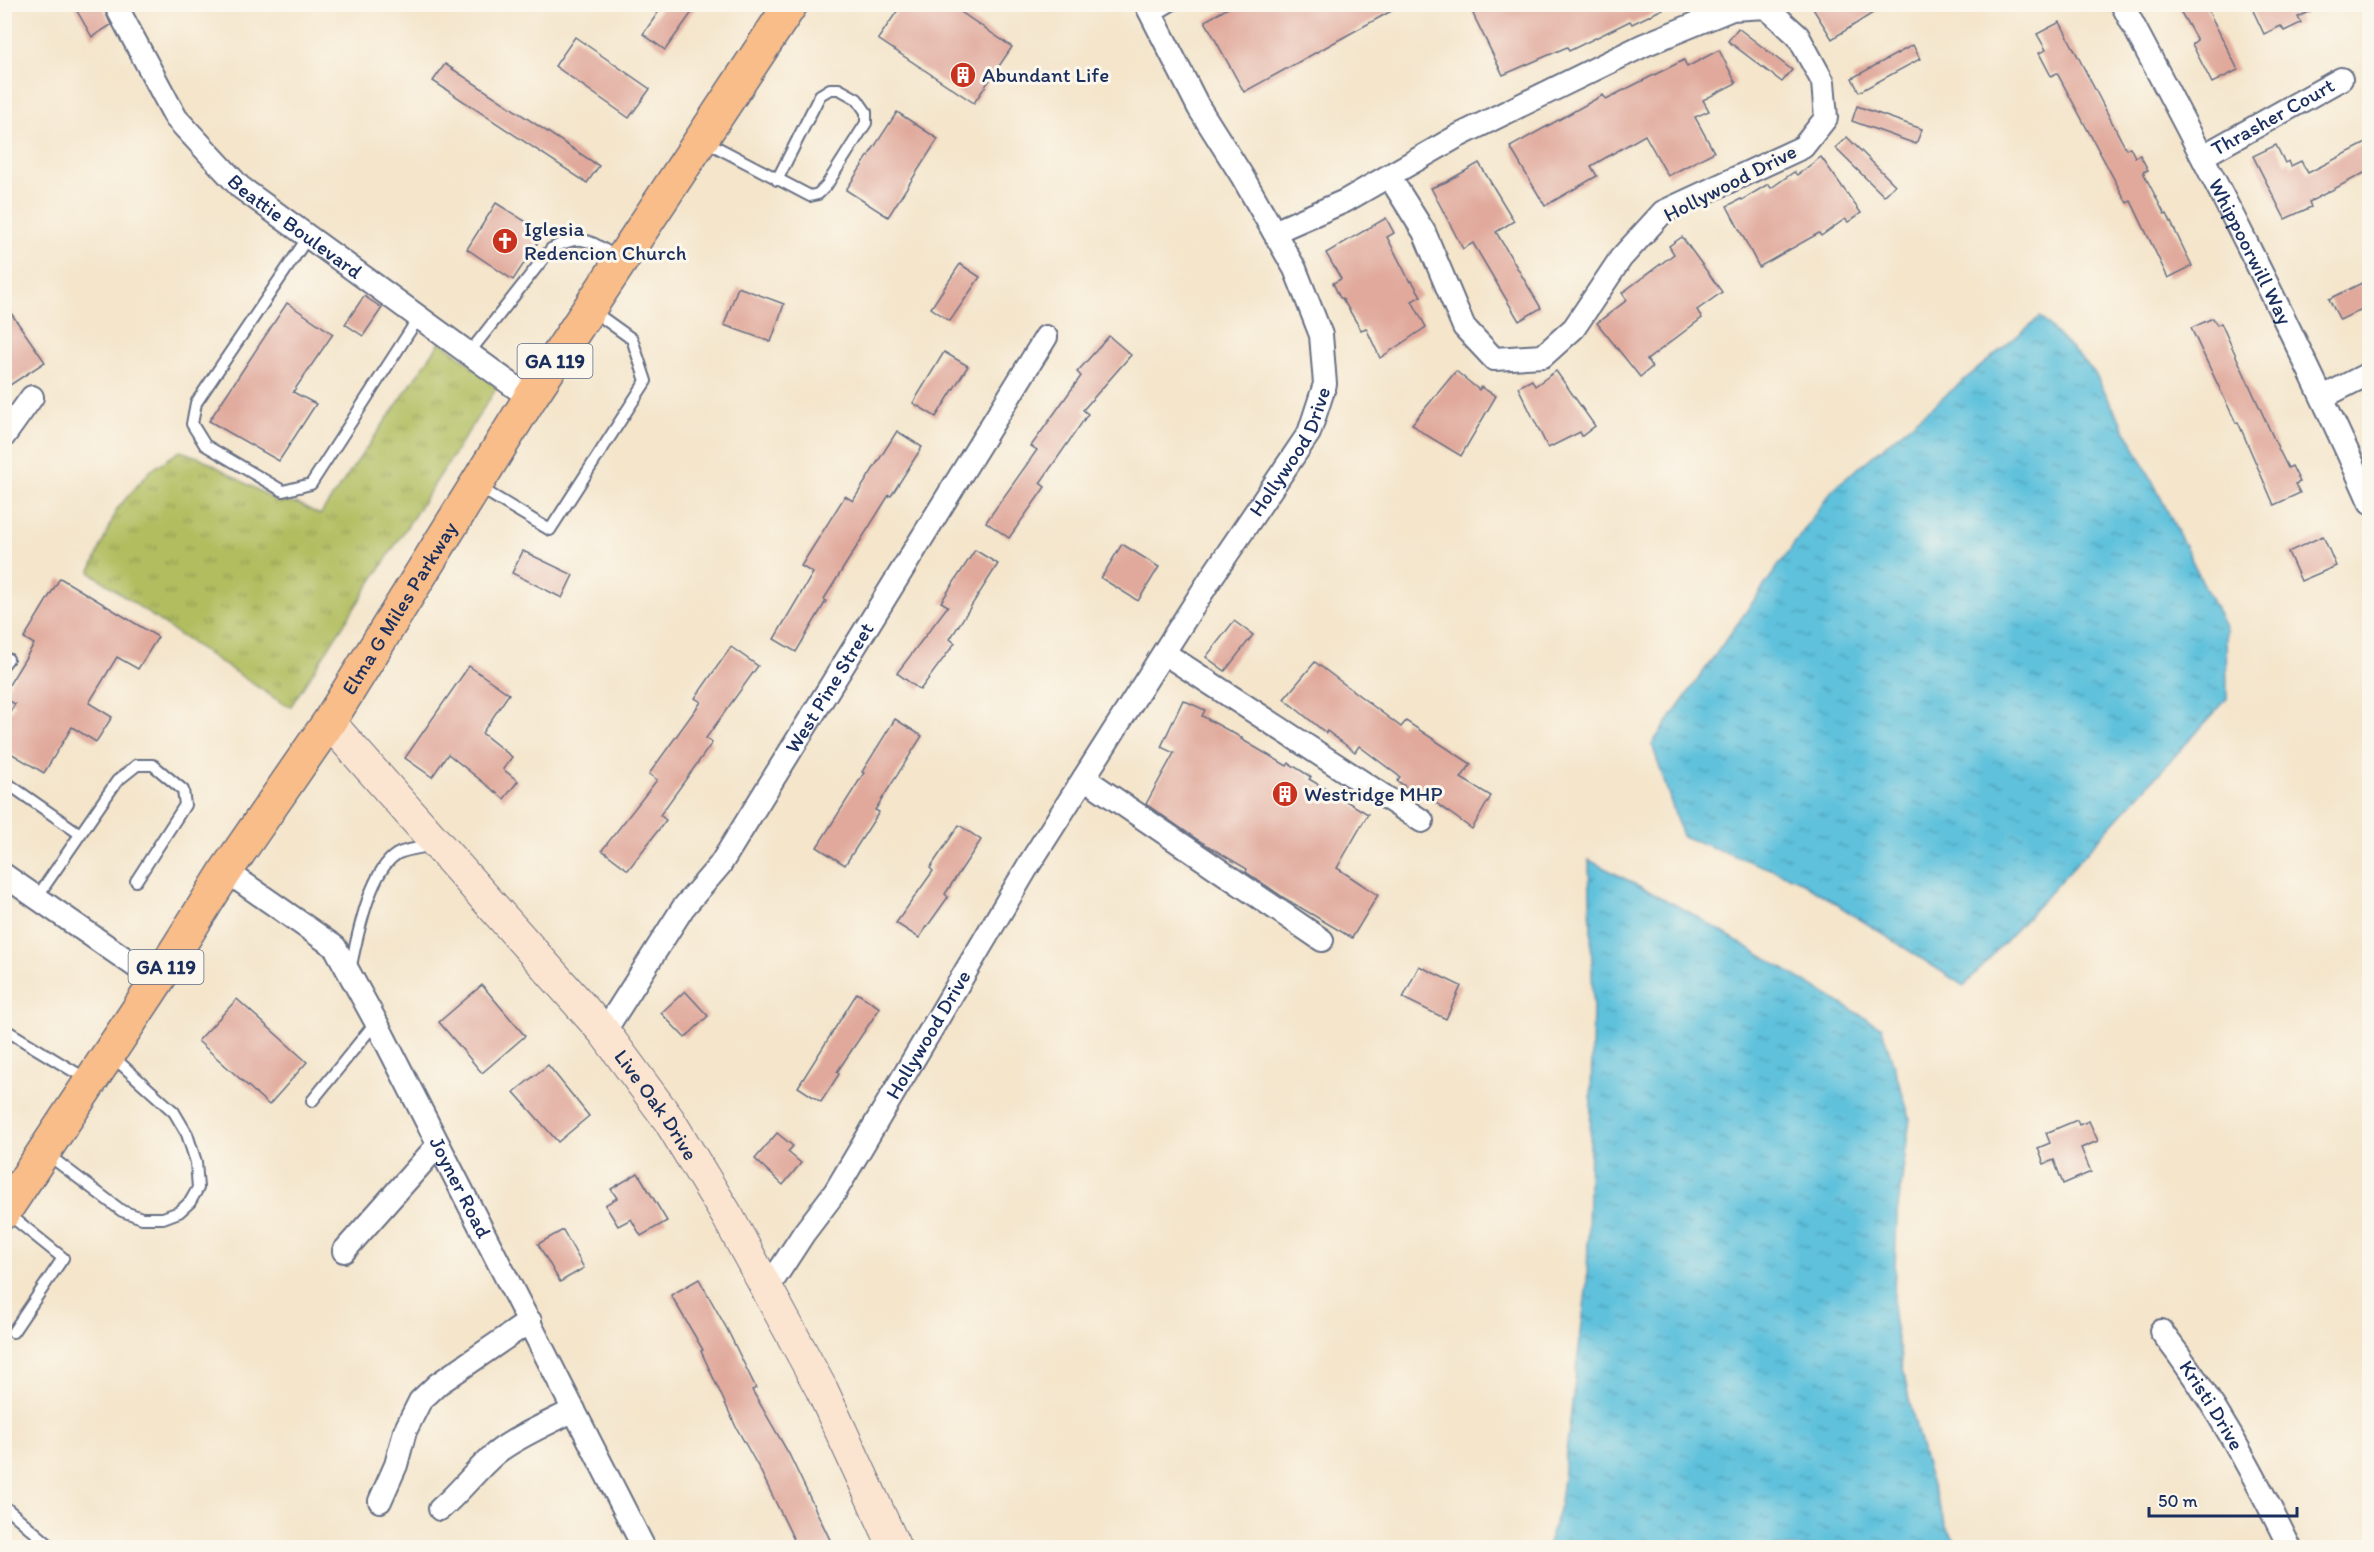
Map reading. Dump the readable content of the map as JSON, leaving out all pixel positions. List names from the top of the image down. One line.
{"streets":{"main road":["GA 119","Elma G Miles Parkway"],"street":["Thrasher Court","Hollywood Drive","Beattie Boulevard","Whippoorwill Way","West Pine Street","Live Oak Drive","Joyner Road","Kristi Drive"]},"crossings":[["Thrasher Court","Whippoorwill Way"],["Hollywood Drive","Live Oak Drive"],["Beattie Boulevard","Elma G Miles Parkway"],["Elma G Miles Parkway","Live Oak Drive"],["Elma G Miles Parkway","Joyner Road"],["West Pine Street","Live Oak Drive"]],"places":{"building":["Abundant Life","Westridge MHP"],"church":["Iglesia Redencion Church"]},"scale_bar":"50 m"}
